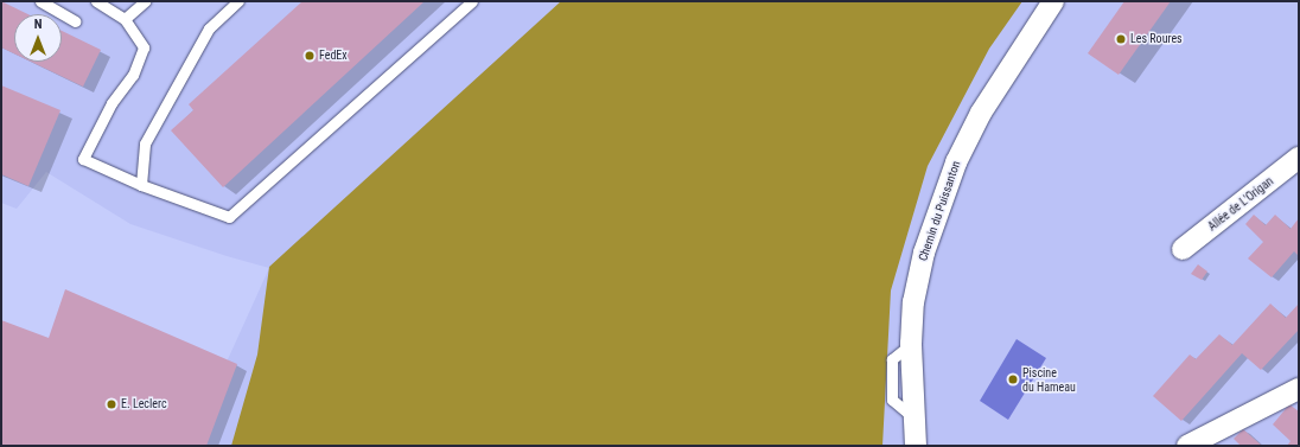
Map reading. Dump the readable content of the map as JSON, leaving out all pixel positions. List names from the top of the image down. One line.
{"streets":{"street":["Allée de L'Origan","Chemin du Puissanton"]},"places":["Les Roures","FedEx","Piscine du Hameau","E. Leclerc"],"north":"top"}
